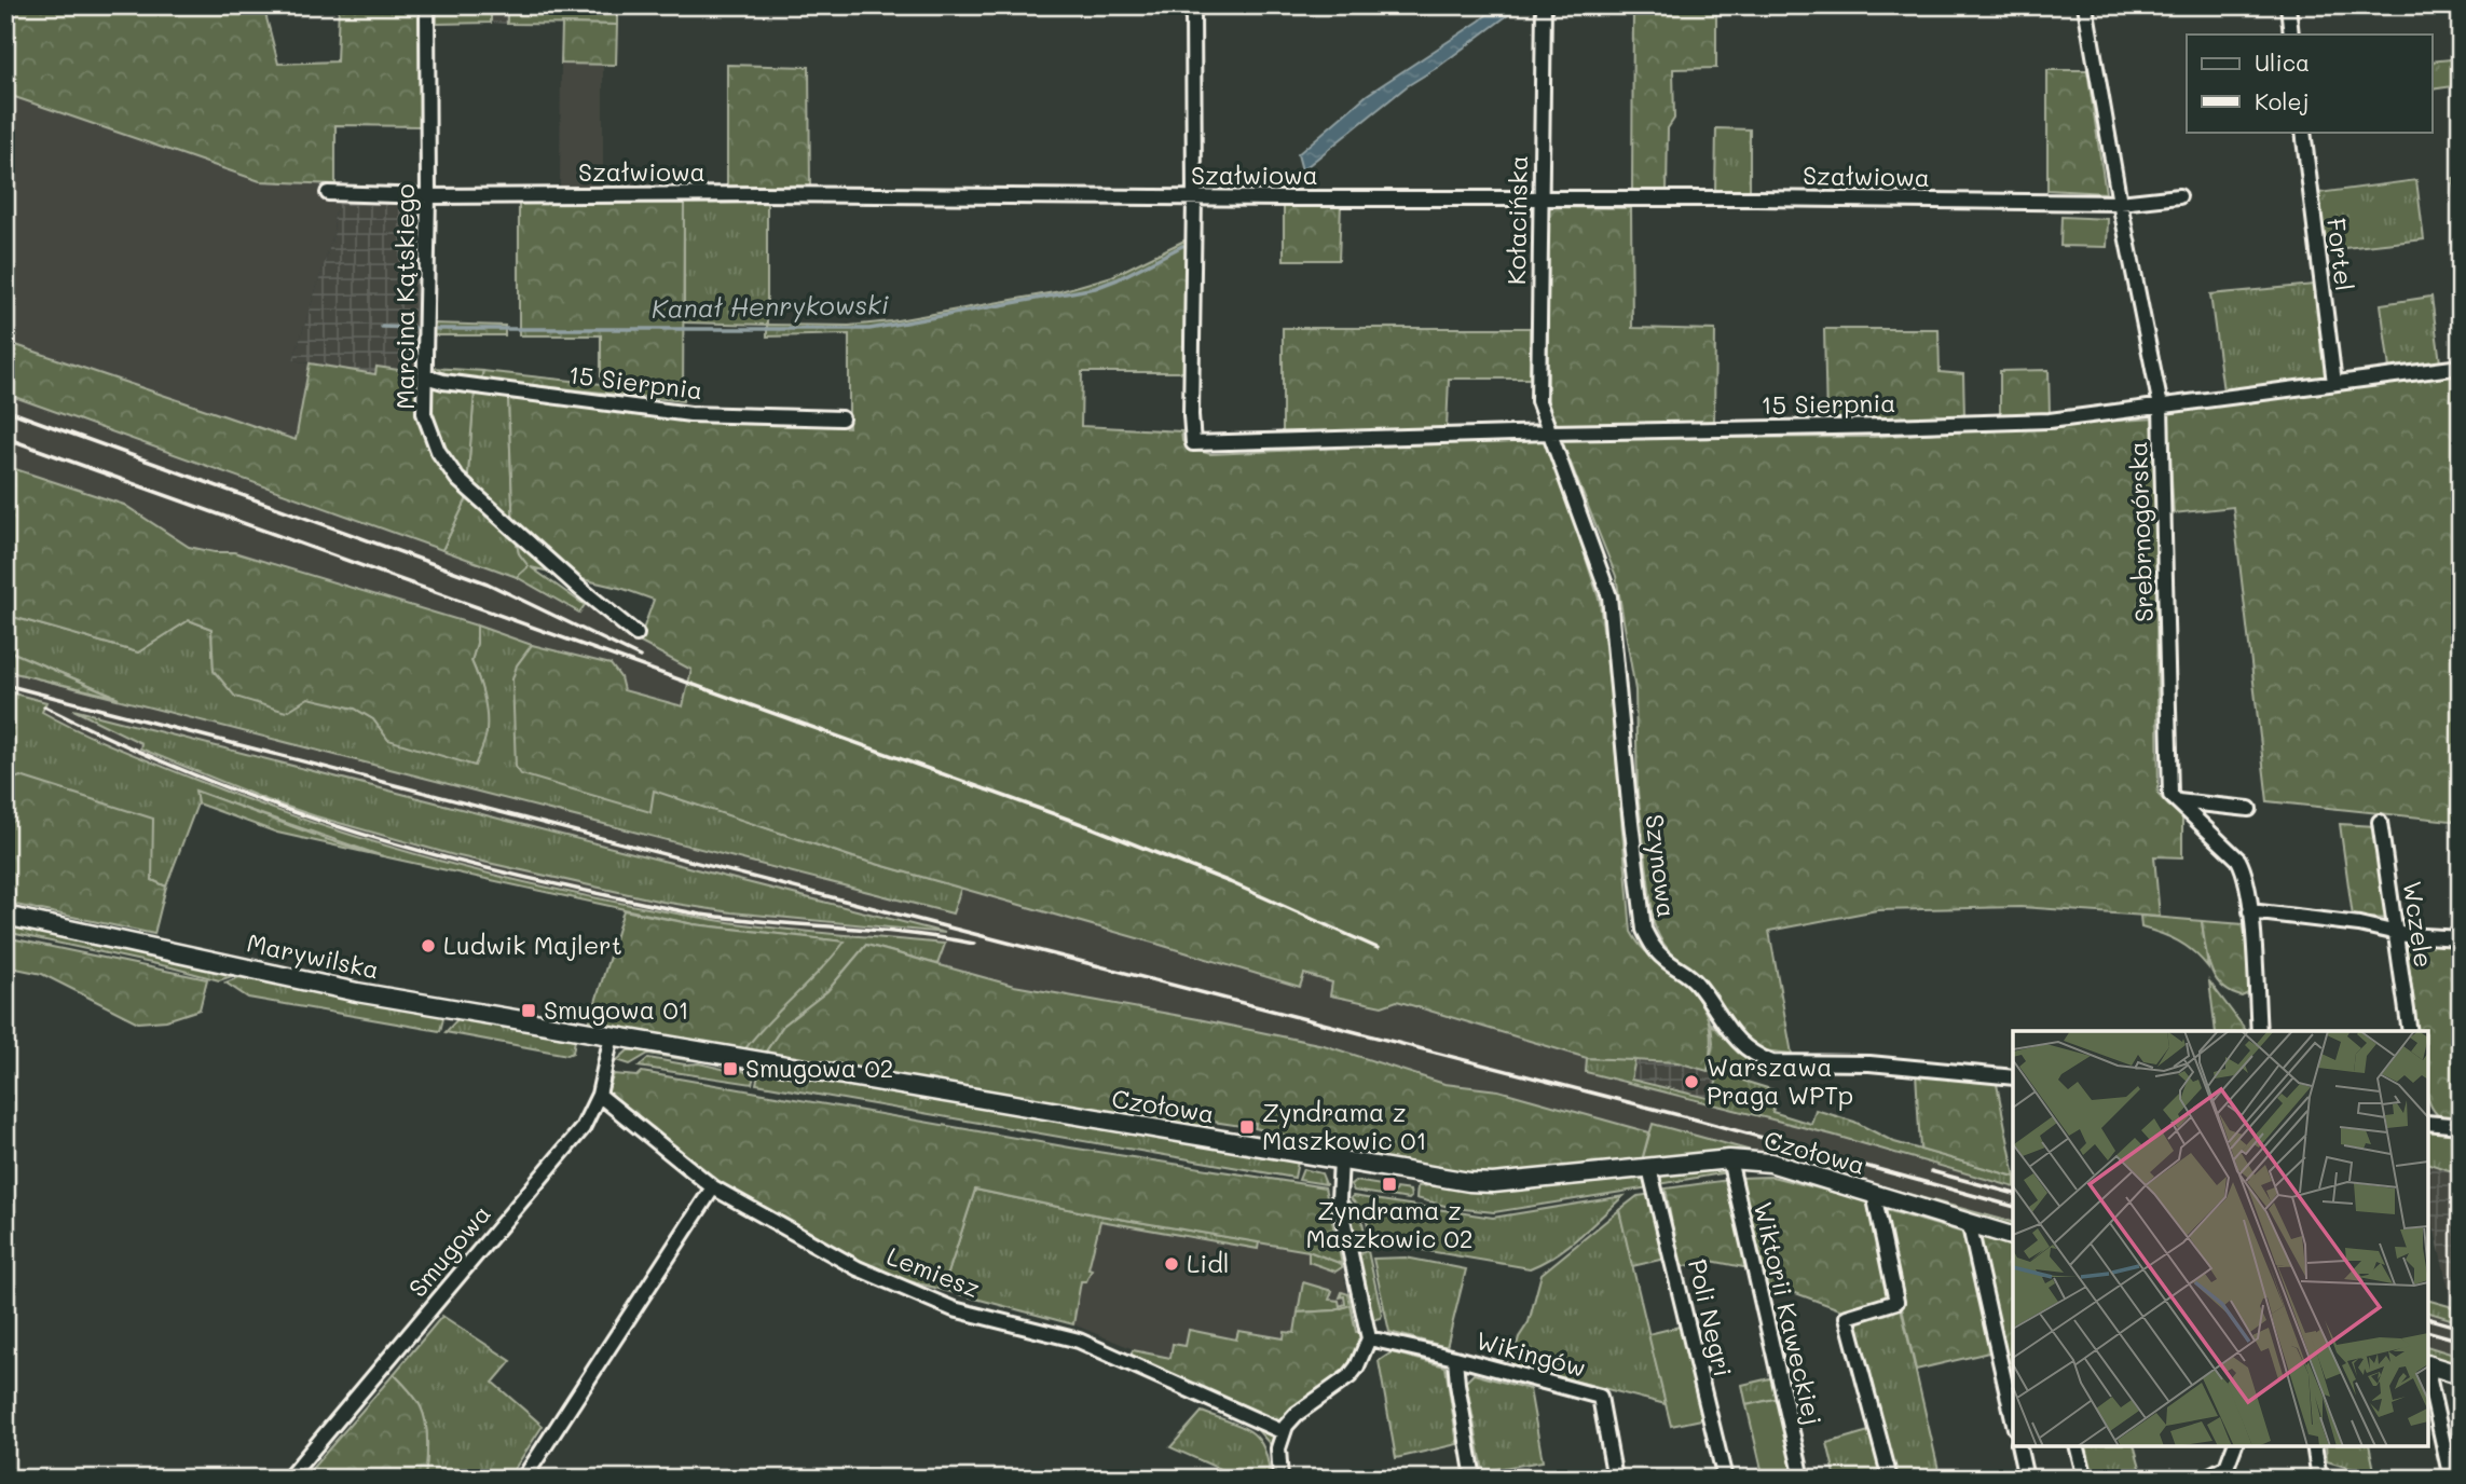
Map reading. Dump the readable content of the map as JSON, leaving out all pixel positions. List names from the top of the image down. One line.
{"streets":{"street":["Szałwiowa","Kołacińska","Fortel","Marcina Kątskiego","15 Sierpnia","Srebrnogórska","Szynowa","Wczele","Marywilska","Czołowa","Smugowa","Lemiesz","Wiktorii Kaweckiej","Poli Negri","Wikingów"]},"crossings":[["Szałwiowa","Kołacińska"],["Szałwiowa","Marcina Kątskiego"],["Szałwiowa","15 Sierpnia"],["Szałwiowa","Srebrnogórska"],["Kołacińska","15 Sierpnia"],["Kołacińska","Szynowa"],["Fortel","15 Sierpnia"],["Marcina Kątskiego","15 Sierpnia"],["15 Sierpnia","Srebrnogórska"],["15 Sierpnia","Szynowa"],["Marywilska","Czołowa"],["Marywilska","Smugowa"],["Czołowa","Smugowa"],["Czołowa","Wiktorii Kaweckiej"],["Czołowa","Poli Negri"],["Smugowa","Lemiesz"]],"water":["Kanał Henrykowski"],"places":{"other":["Ludwik Majlert","Warszawa Praga WPTp","Lidl"],"transit":["Smugowa 01","Smugowa 02","Zyndrama z Maszkowic 01","Zyndrama z Maszkowic 02"]},"legend":["Ulica","Kolej"]}
